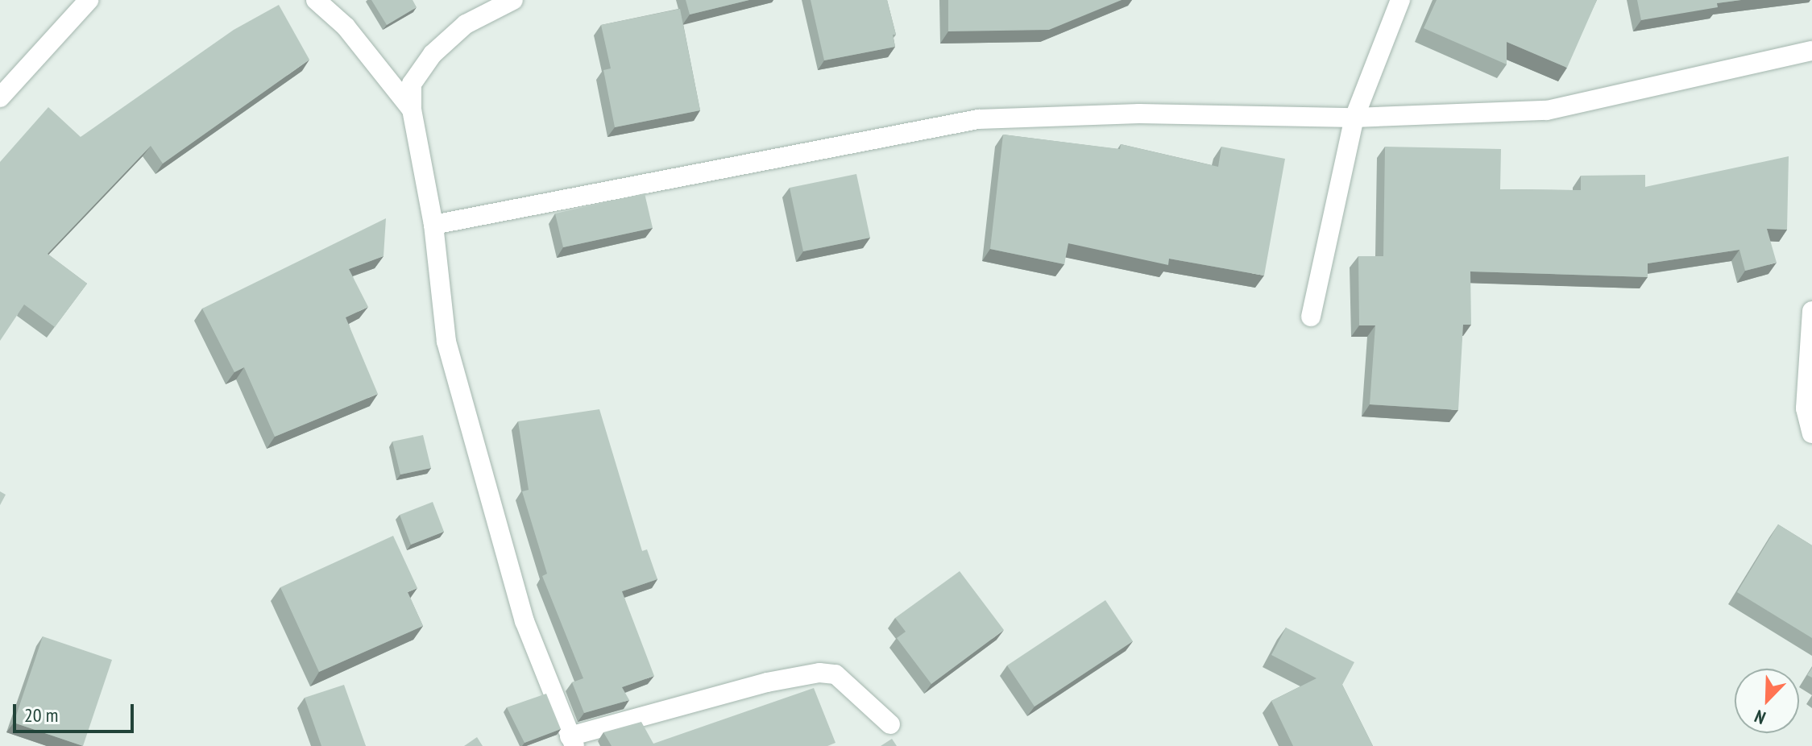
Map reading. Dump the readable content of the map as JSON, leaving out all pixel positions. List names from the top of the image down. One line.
{"scale_bar":"20 m","north":"bottom left"}
